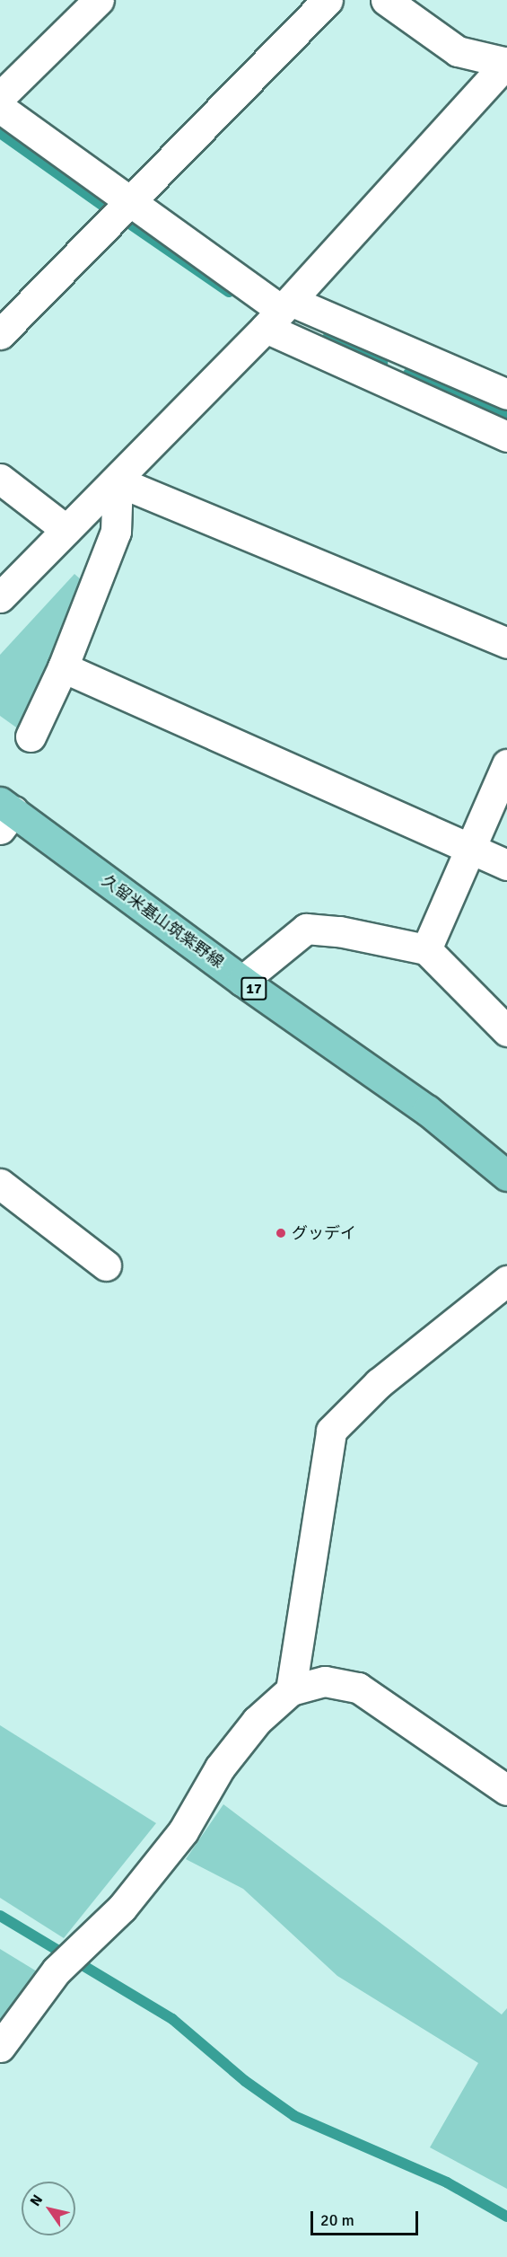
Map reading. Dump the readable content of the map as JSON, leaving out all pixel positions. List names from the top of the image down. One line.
{"streets":{"main road":["久留米基山筑紫野線","17"]},"places":["グッデイ"],"scale_bar":"20 m","north":"top left"}
